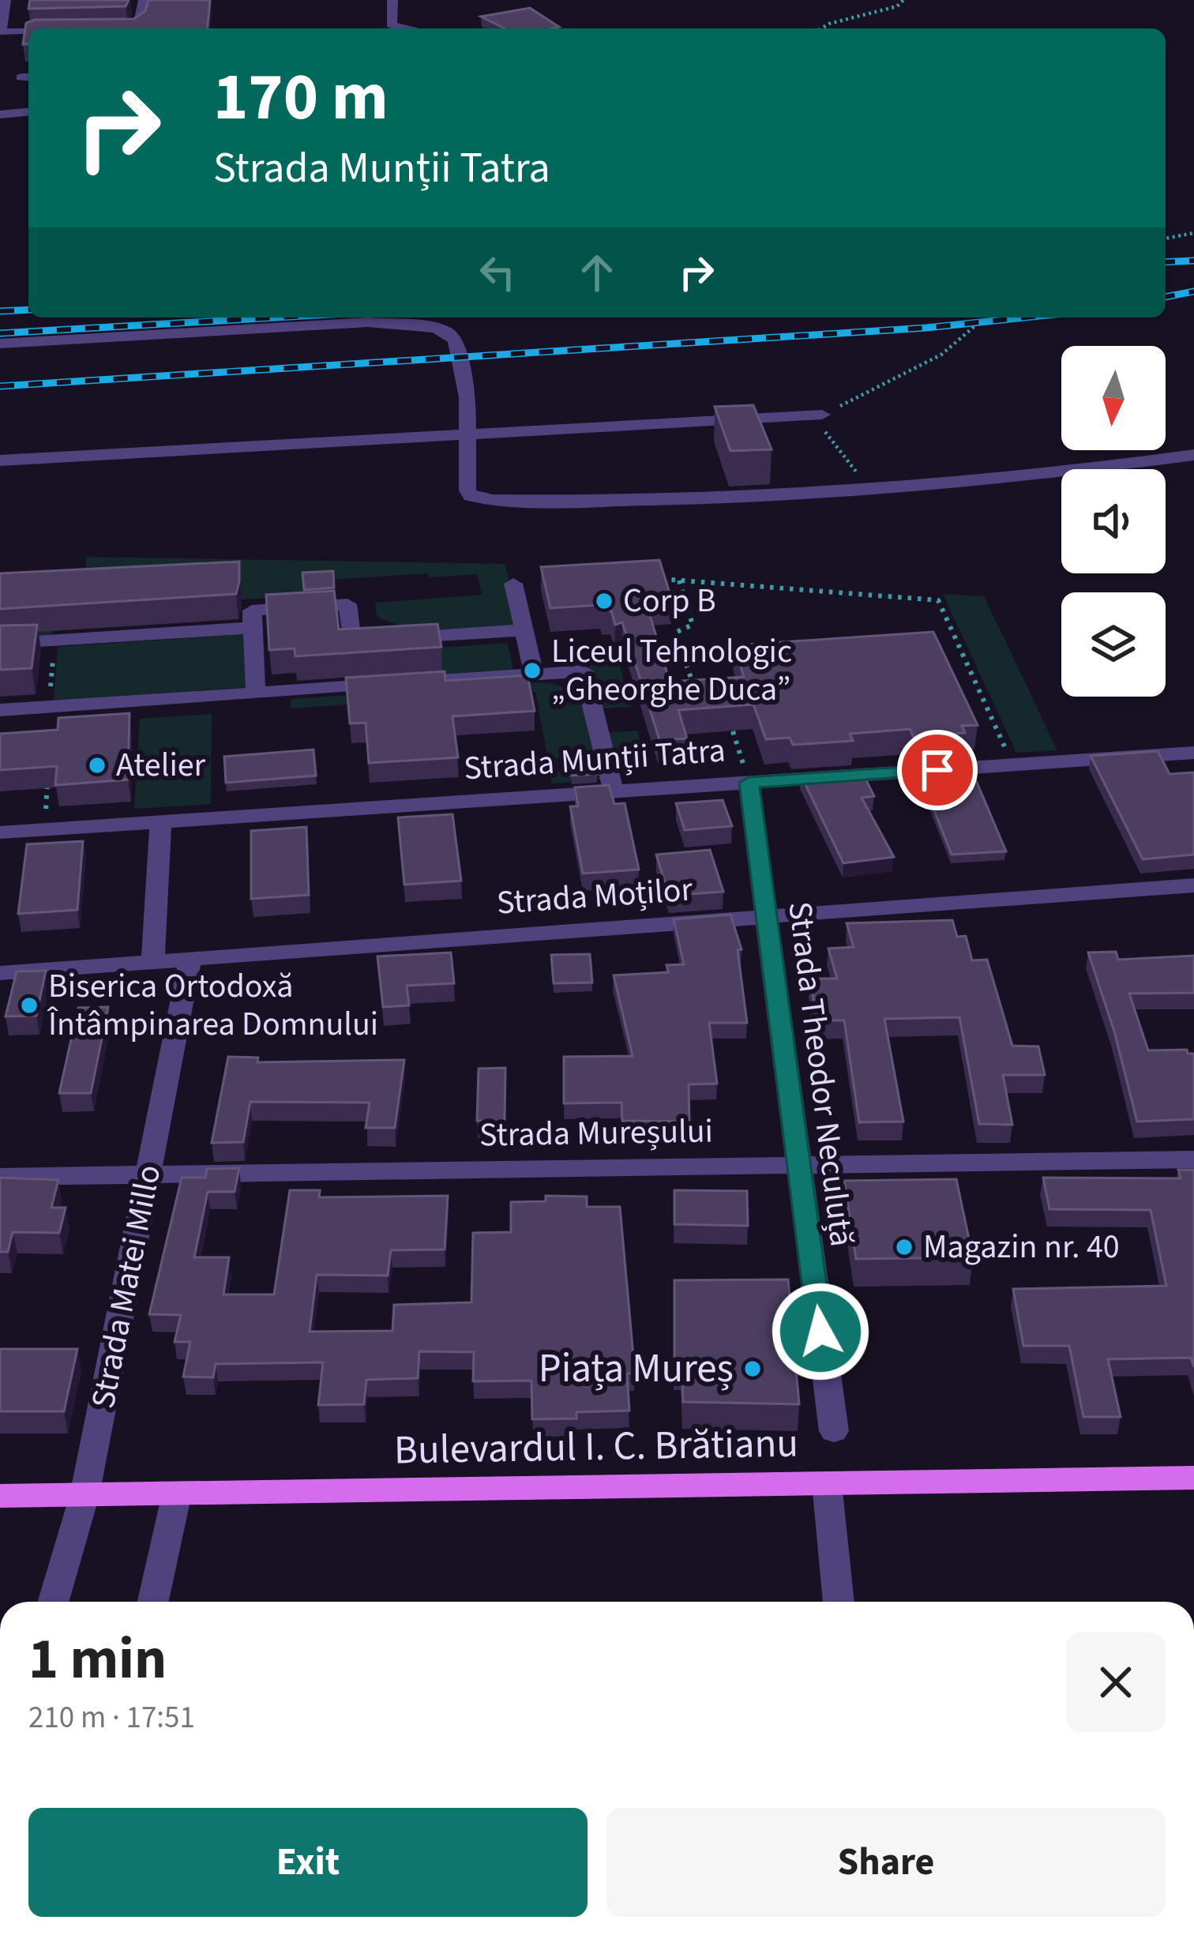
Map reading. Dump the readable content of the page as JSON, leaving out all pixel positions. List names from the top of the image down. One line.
{"streets":{"main road":["Bulevardul I. C. Brătianu"],"street":["Strada Munții Tatra","Strada Moților","Strada Theodor Neculuță","Strada Mureșului","Strada Matei Millo"]},"crossings":[["Strada Munții Tatra","Strada Theodor Neculuță"],["Strada Moților","Strada Theodor Neculuță"],["Strada Moților","Strada Matei Millo"],["Strada Theodor Neculuță","Strada Mureșului"],["Strada Mureșului","Strada Matei Millo"],["Strada Matei Millo","Bulevardul I. C. Brătianu"]],"places":["Corp B","Liceul Tehnologic „Gheorghe Duca”","Atelier","Biserica Ortodoxă Întâmpinarea Domnului","Magazin nr. 40","Piața Mureș"],"north":"bottom","page":{"turn":["170 m","Strada Munții Tatra"],"heading":["1 min","210 m · 17:51"],"buttons":["Exit","Share"]}}
